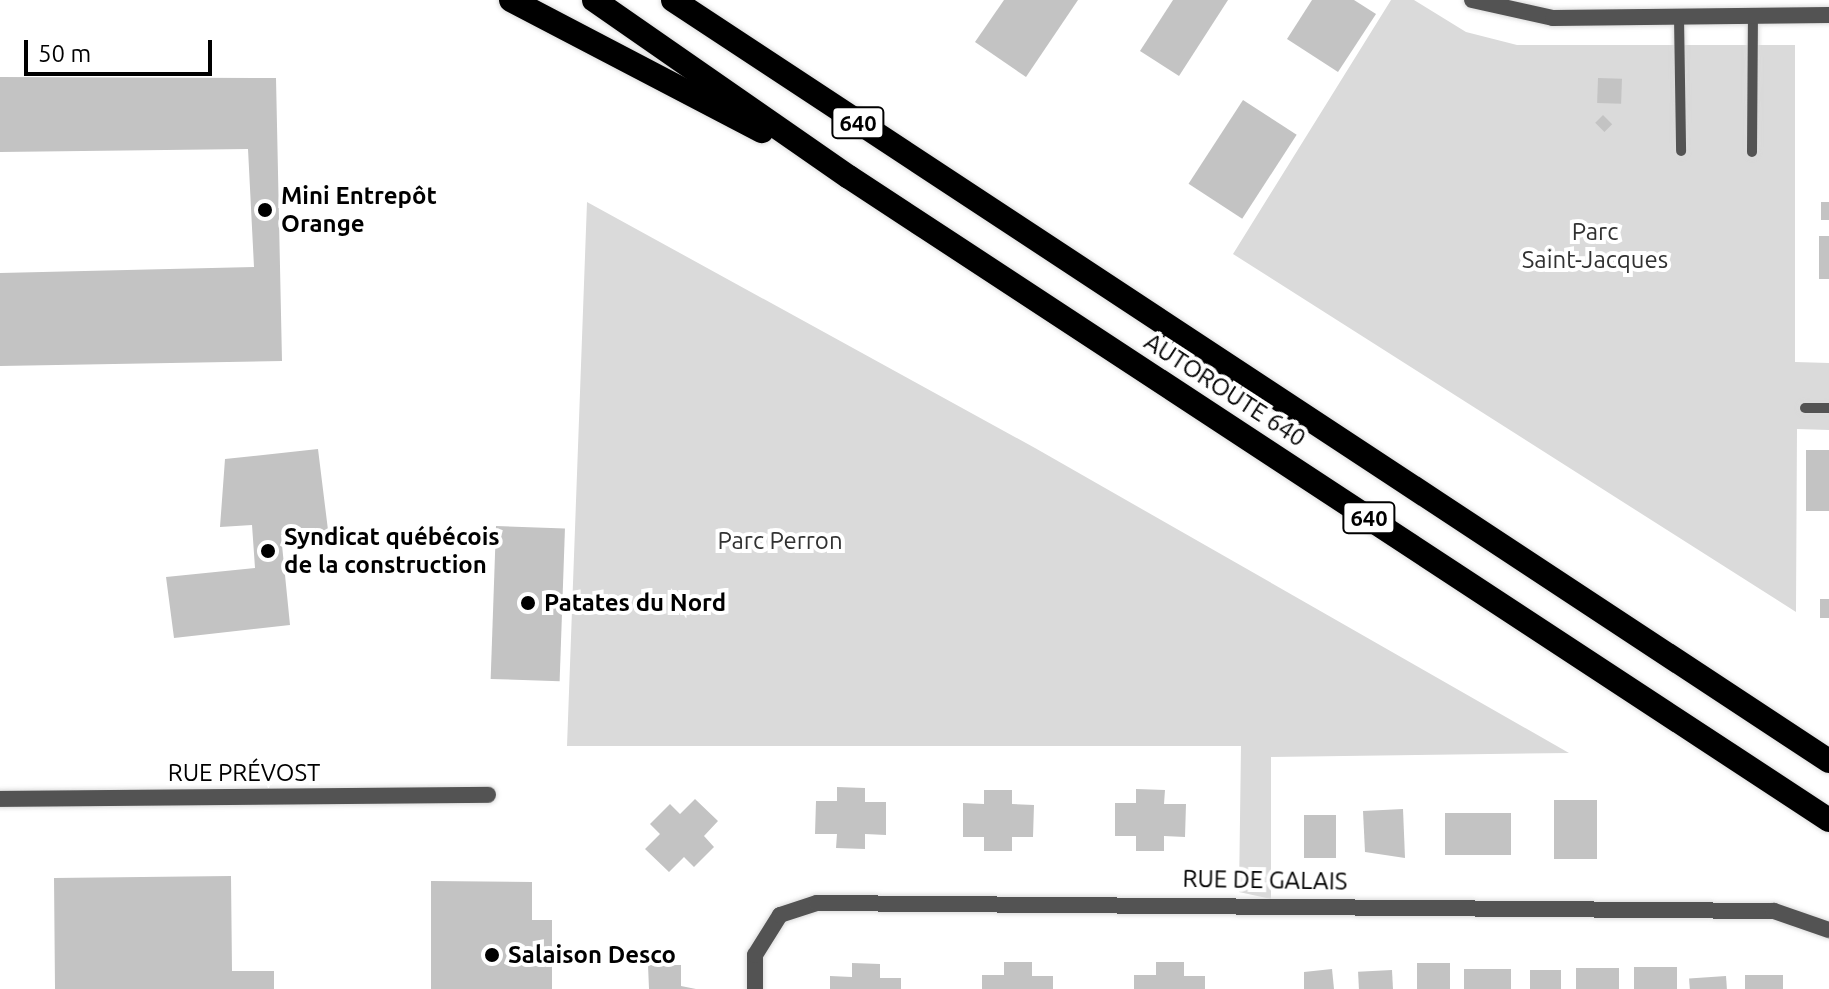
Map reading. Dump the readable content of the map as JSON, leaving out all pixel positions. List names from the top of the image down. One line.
{"streets":{"highway":["640","AUTOROUTE 640"],"street":["RUE PRÉVOST","RUE DE GALAIS"]},"parks":["Parc Saint-Jacques","Parc Perron"],"places":["Mini Entrepôt Orange","Syndicat québécois de la construction","Patates du Nord","Salaison Desco"],"scale_bar":"50 m"}
